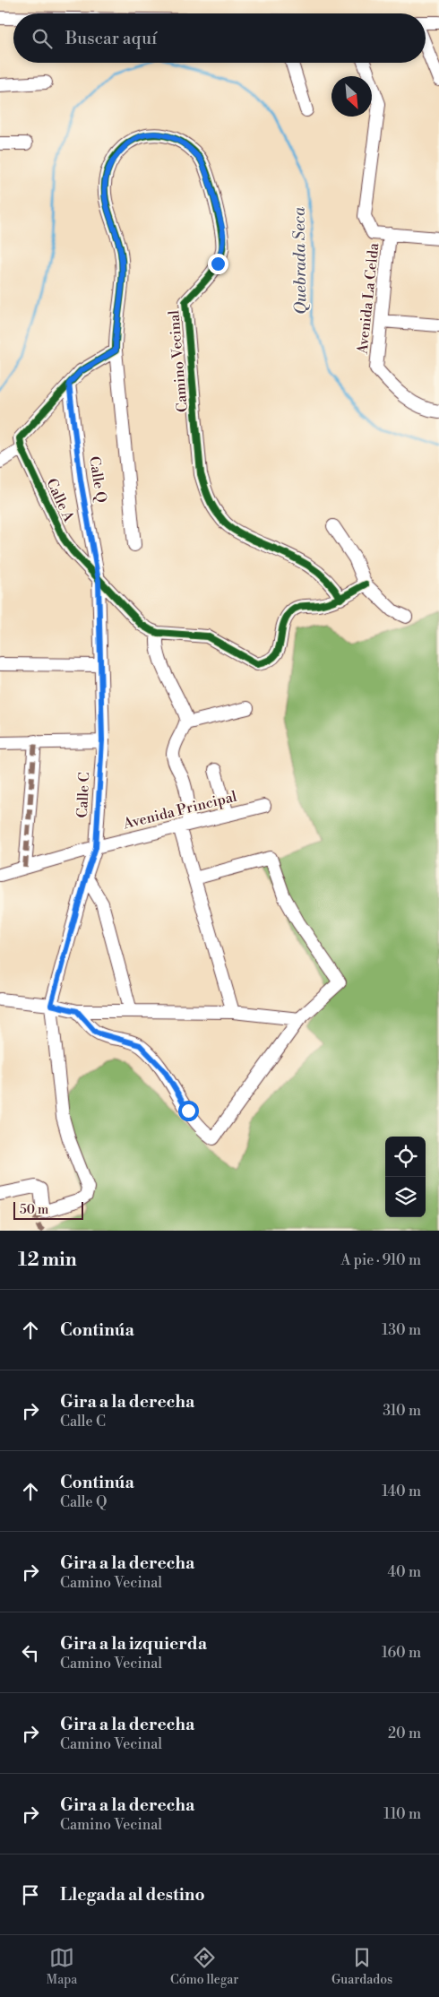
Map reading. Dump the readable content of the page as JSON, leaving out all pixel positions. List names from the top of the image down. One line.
{"streets":{"street":["Avenida La Celda","Camino Vecinal","Calle Q","Calle A","Calle C","Avenida Principal"]},"crossings":[["Calle Q","Calle A"],["Calle Q","Calle C"],["Calle A","Calle C"],["Calle C","Avenida Principal"]],"water":["Quebrada Seca"],"scale_bar":"50 m","north":"bottom right","page":{"search":"Buscar aquí","scale":"50 m","heading":["12 min","A pie · 910 m"],"list":[["Continúa","130 m"],["Gira a la derecha","Calle C","310 m"],["Continúa","Calle Q","140 m"],["Gira a la derecha","Camino Vecinal","40 m"],["Gira a la izquierda","Camino Vecinal","160 m"],["Gira a la derecha","Camino Vecinal","20 m"],["Gira a la derecha","Camino Vecinal","110 m"],"Llegada al destino"],"nav":["Mapa","Cómo llegar","Guardados"]}}
